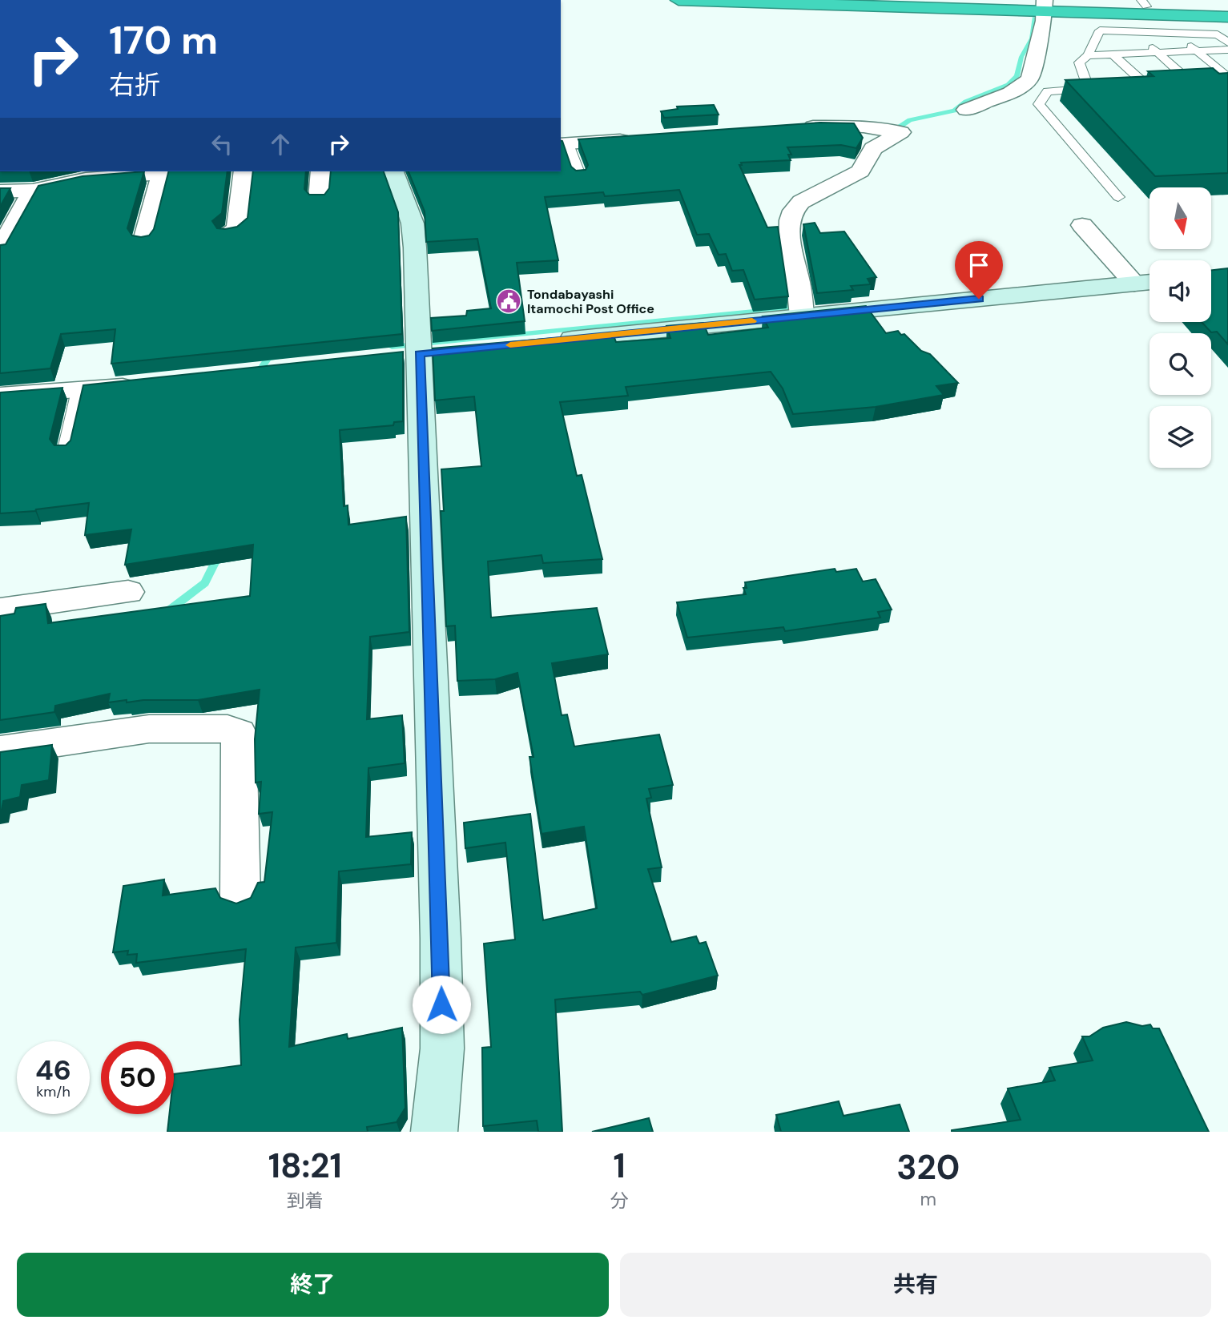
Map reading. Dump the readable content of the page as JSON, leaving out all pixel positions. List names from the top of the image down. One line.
{"places":{"public building":["Tondabayashi Itamochi Post Office"]},"north":"bottom","page":{"turn":["170 m","右折"],"speed":"46 km/h","limit":"50","eta":["18:21","到着","1","分","320","m"],"buttons":["終了","共有"]}}
